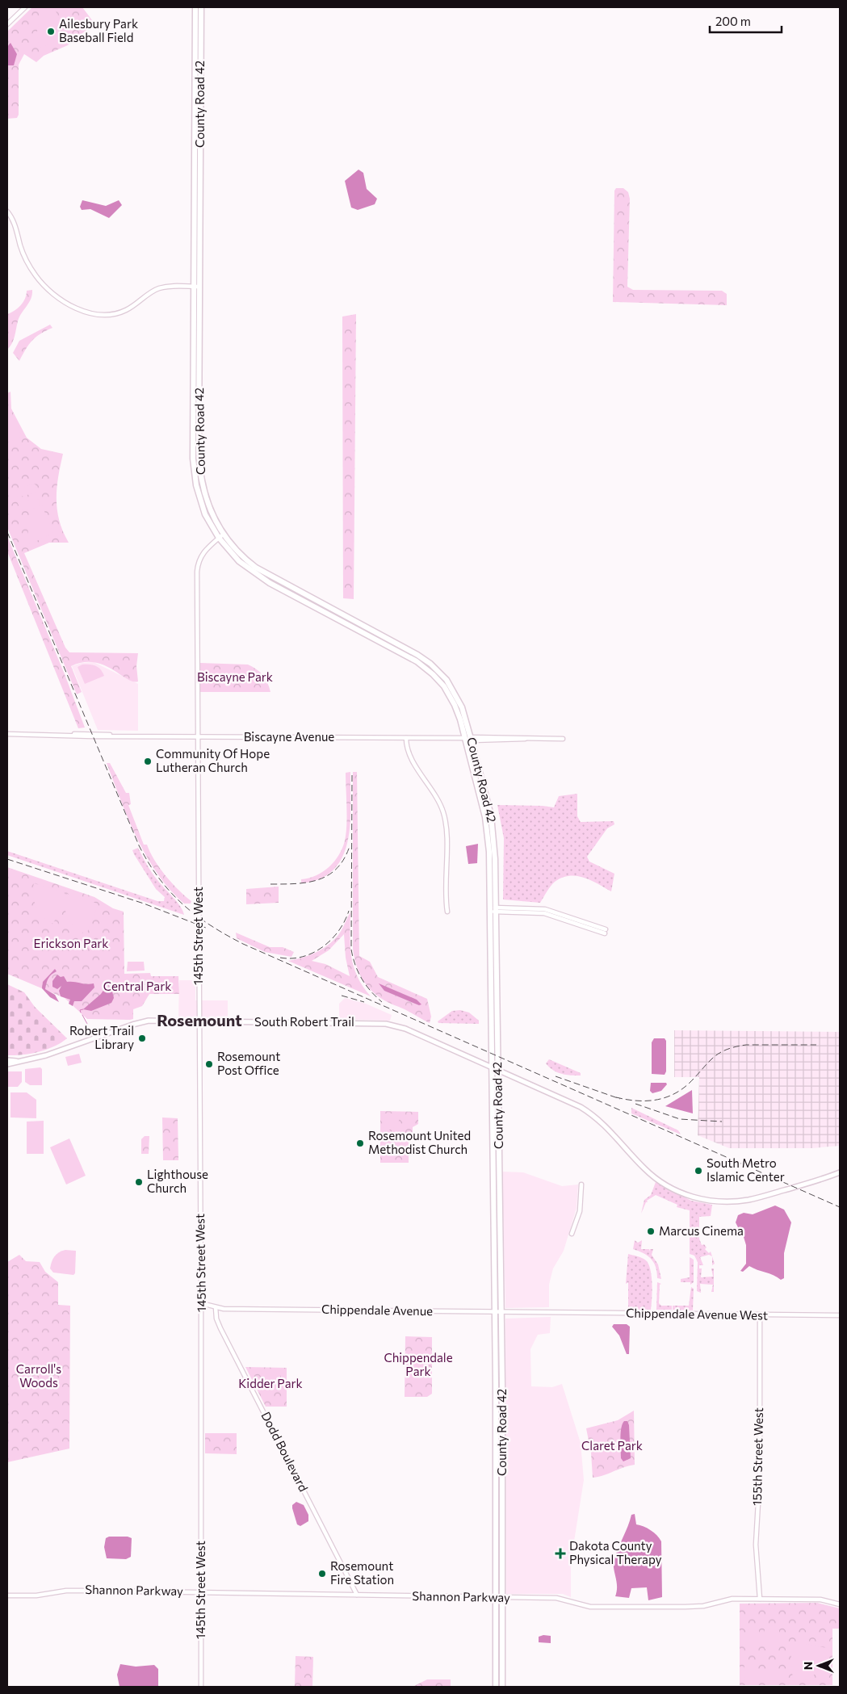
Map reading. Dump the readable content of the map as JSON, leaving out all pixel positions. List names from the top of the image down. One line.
{"streets":{"highway":["County Road 42"],"main road":["South Robert Trail"],"street":["Biscayne Avenue","145th Street West","Chippendale Avenue","Chippendale Avenue West","Dodd Boulevard","155th Street West","Shannon Parkway"]},"crossings":[["County Road 42","Biscayne Avenue"],["County Road 42","145th Street West"],["County Road 42","South Robert Trail"],["County Road 42","Chippendale Avenue"],["County Road 42","Shannon Parkway"],["Biscayne Avenue","145th Street West"],["145th Street West","South Robert Trail"],["145th Street West","Chippendale Avenue"],["145th Street West","Shannon Parkway"],["Chippendale Avenue","Chippendale Avenue West"],["Chippendale Avenue","Dodd Boulevard"],["Chippendale Avenue West","155th Street West"],["Dodd Boulevard","Shannon Parkway"],["155th Street West","Shannon Parkway"]],"districts":["Rosemount"],"parks":["Biscayne Park","Erickson Park","Central Park","Chippendale Park","Carroll's Woods","Kidder Park","Claret Park"],"places":{"other":["Ailesbury Park Baseball Field","Community Of Hope Lutheran Church","Robert Trail Library","Rosemount Post Office","Rosemount United Methodist Church","South Metro Islamic Center","Lighthouse Church","Marcus Cinema","Rosemount Fire Station"],"health":["Dakota County Physical Therapy"]},"scale_bar":"200 m","north":"left"}
